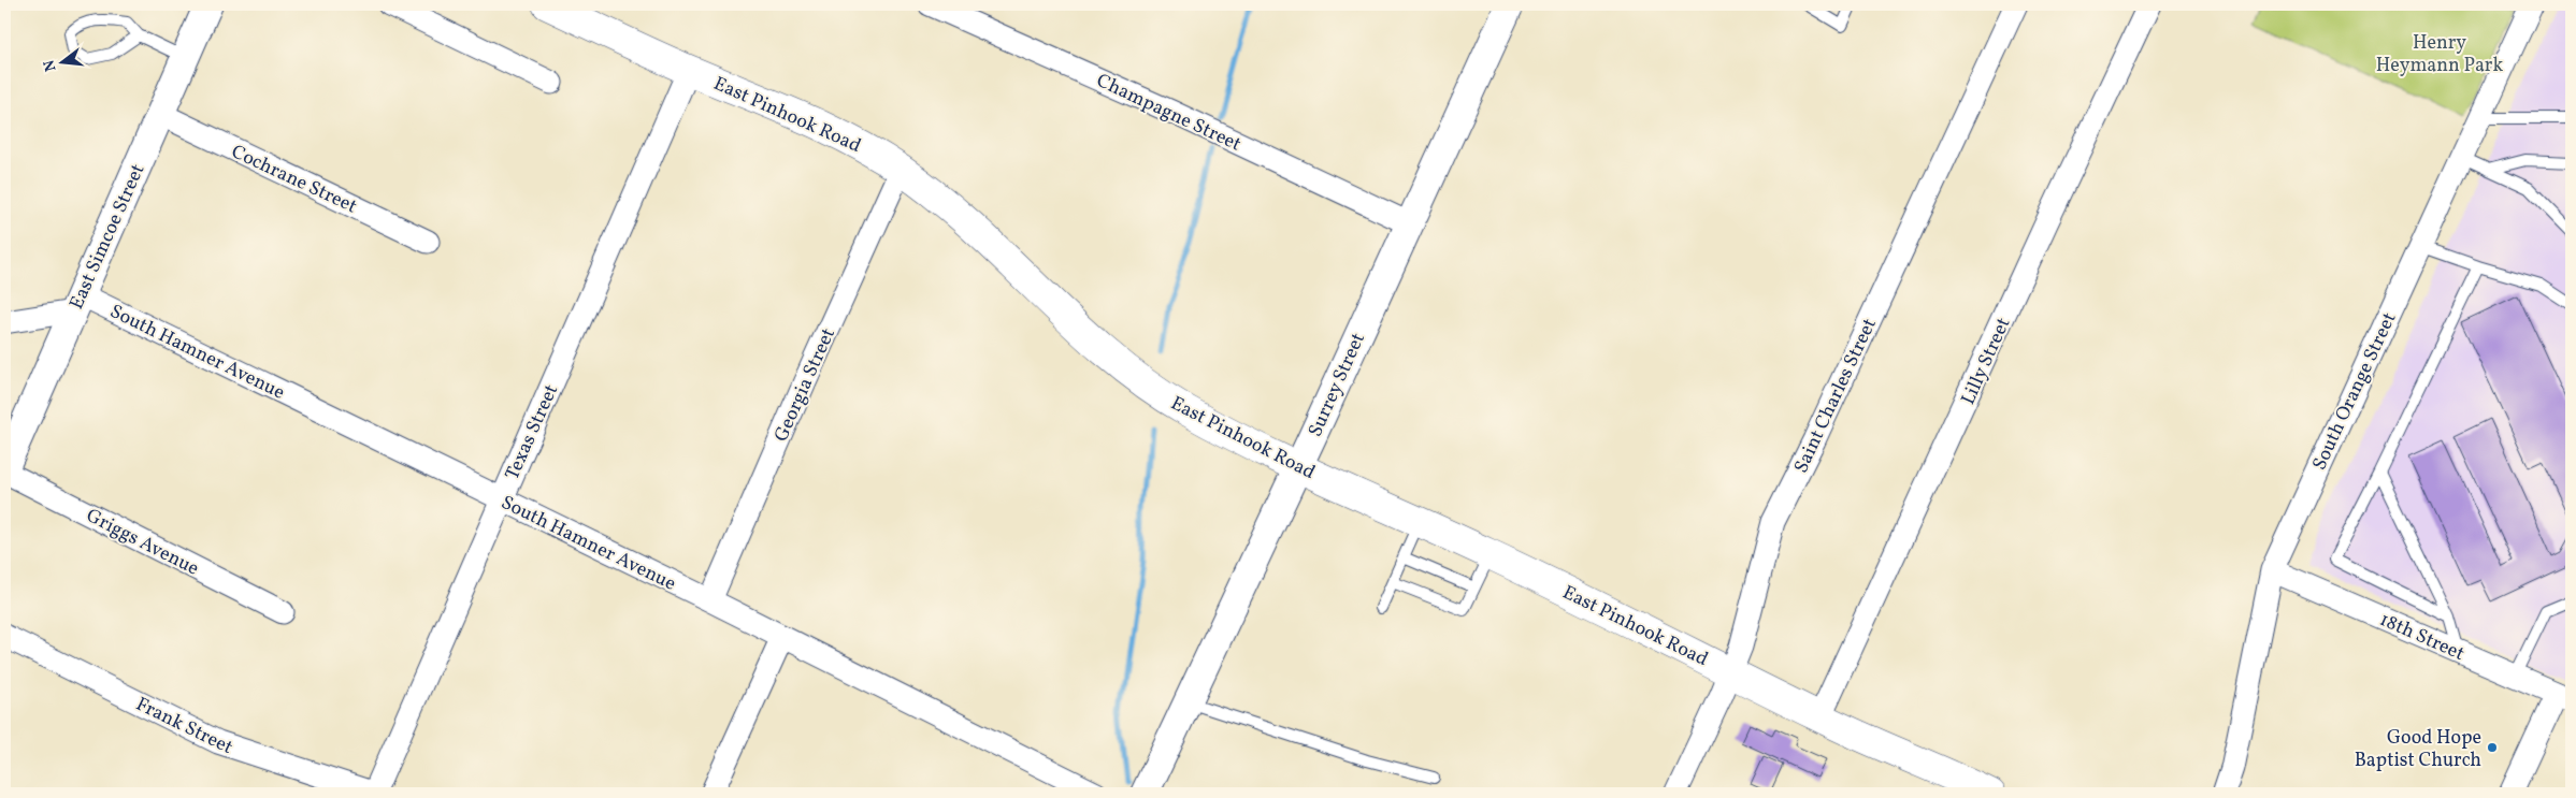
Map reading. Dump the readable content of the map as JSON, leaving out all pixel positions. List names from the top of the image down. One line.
{"streets":{"main road":["East Pinhook Road"],"street":["Champagne Street","Cochrane Street","East Simcoe Street","South Hamner Avenue","Lilly Street","Georgia Street","Surrey Street","South Orange Street","Saint Charles Street","Texas Street","Griggs Avenue","18th Street","Frank Street"]},"crossings":[["Champagne Street","Surrey Street"],["East Pinhook Road","Lilly Street"],["East Pinhook Road","Georgia Street"],["East Pinhook Road","Surrey Street"],["East Pinhook Road","Saint Charles Street"],["East Pinhook Road","Texas Street"],["Cochrane Street","East Simcoe Street"],["East Simcoe Street","South Hamner Avenue"],["East Simcoe Street","Griggs Avenue"],["South Hamner Avenue","Georgia Street"],["South Hamner Avenue","Texas Street"],["South Orange Street","18th Street"],["Texas Street","Frank Street"]],"parks":["Henry Heymann Park"],"places":["Good Hope Baptist Church"],"north":"left"}
